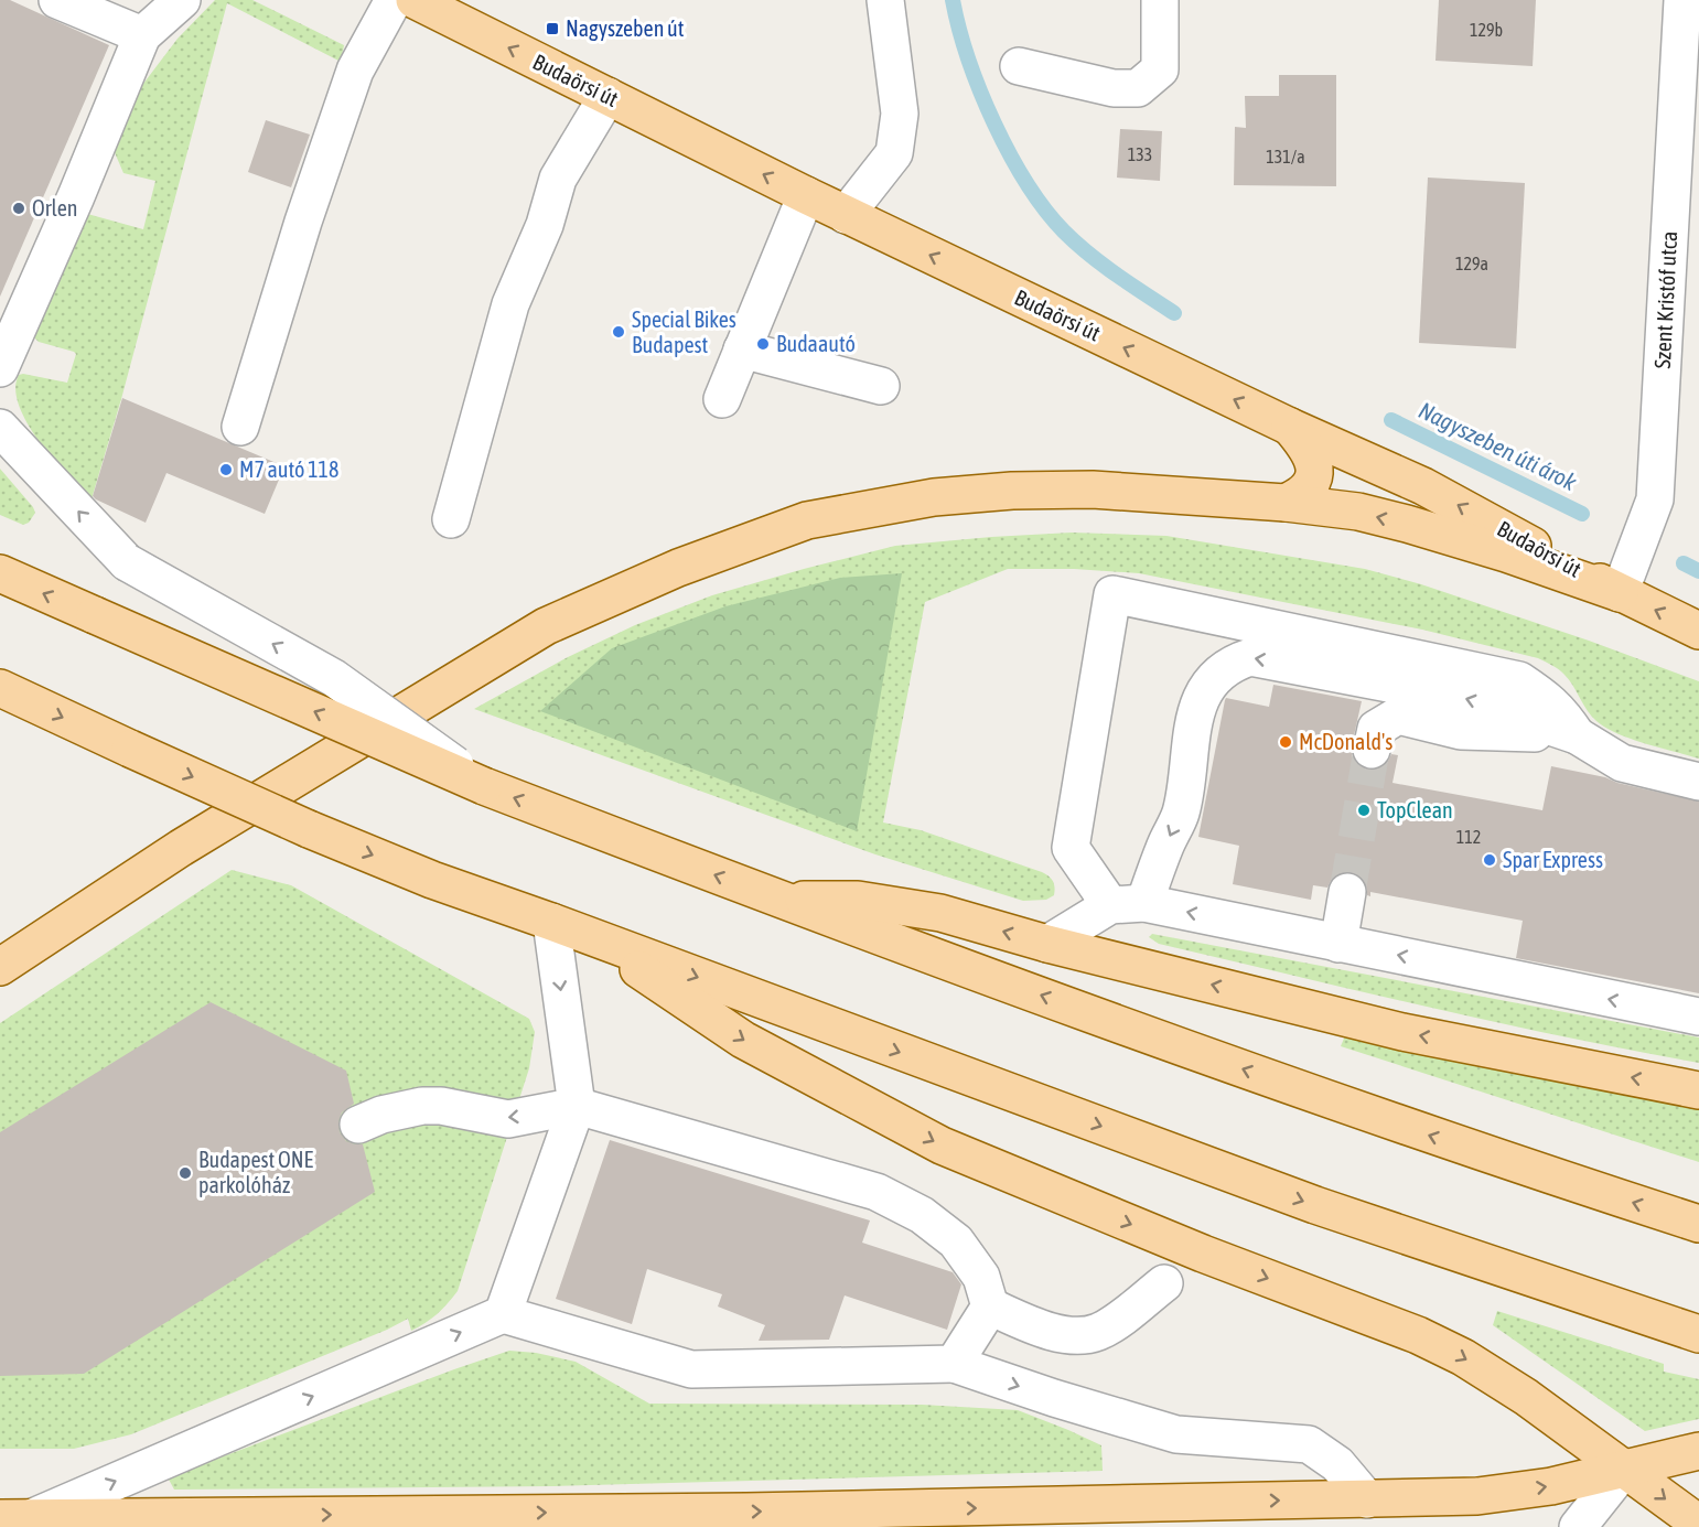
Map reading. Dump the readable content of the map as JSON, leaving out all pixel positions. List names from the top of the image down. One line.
{"streets":{"main road":["Budaörsi út"],"street":["Szent Kristóf utca"]},"crossings":[["Budaörsi út","Szent Kristóf utca"]],"one_way":["Budaörsi út"],"water":["Nagyszeben úti árok"],"places":{"transit":["Nagyszeben út"],"other":["Orlen","Special Bikes Budapest","Budaautó","M7 autó 118","McDonald's","TopClean","Spar Express","Budapest ONE parkolóház"]},"house_numbers":["129b","133","131/a","129a","112"]}
